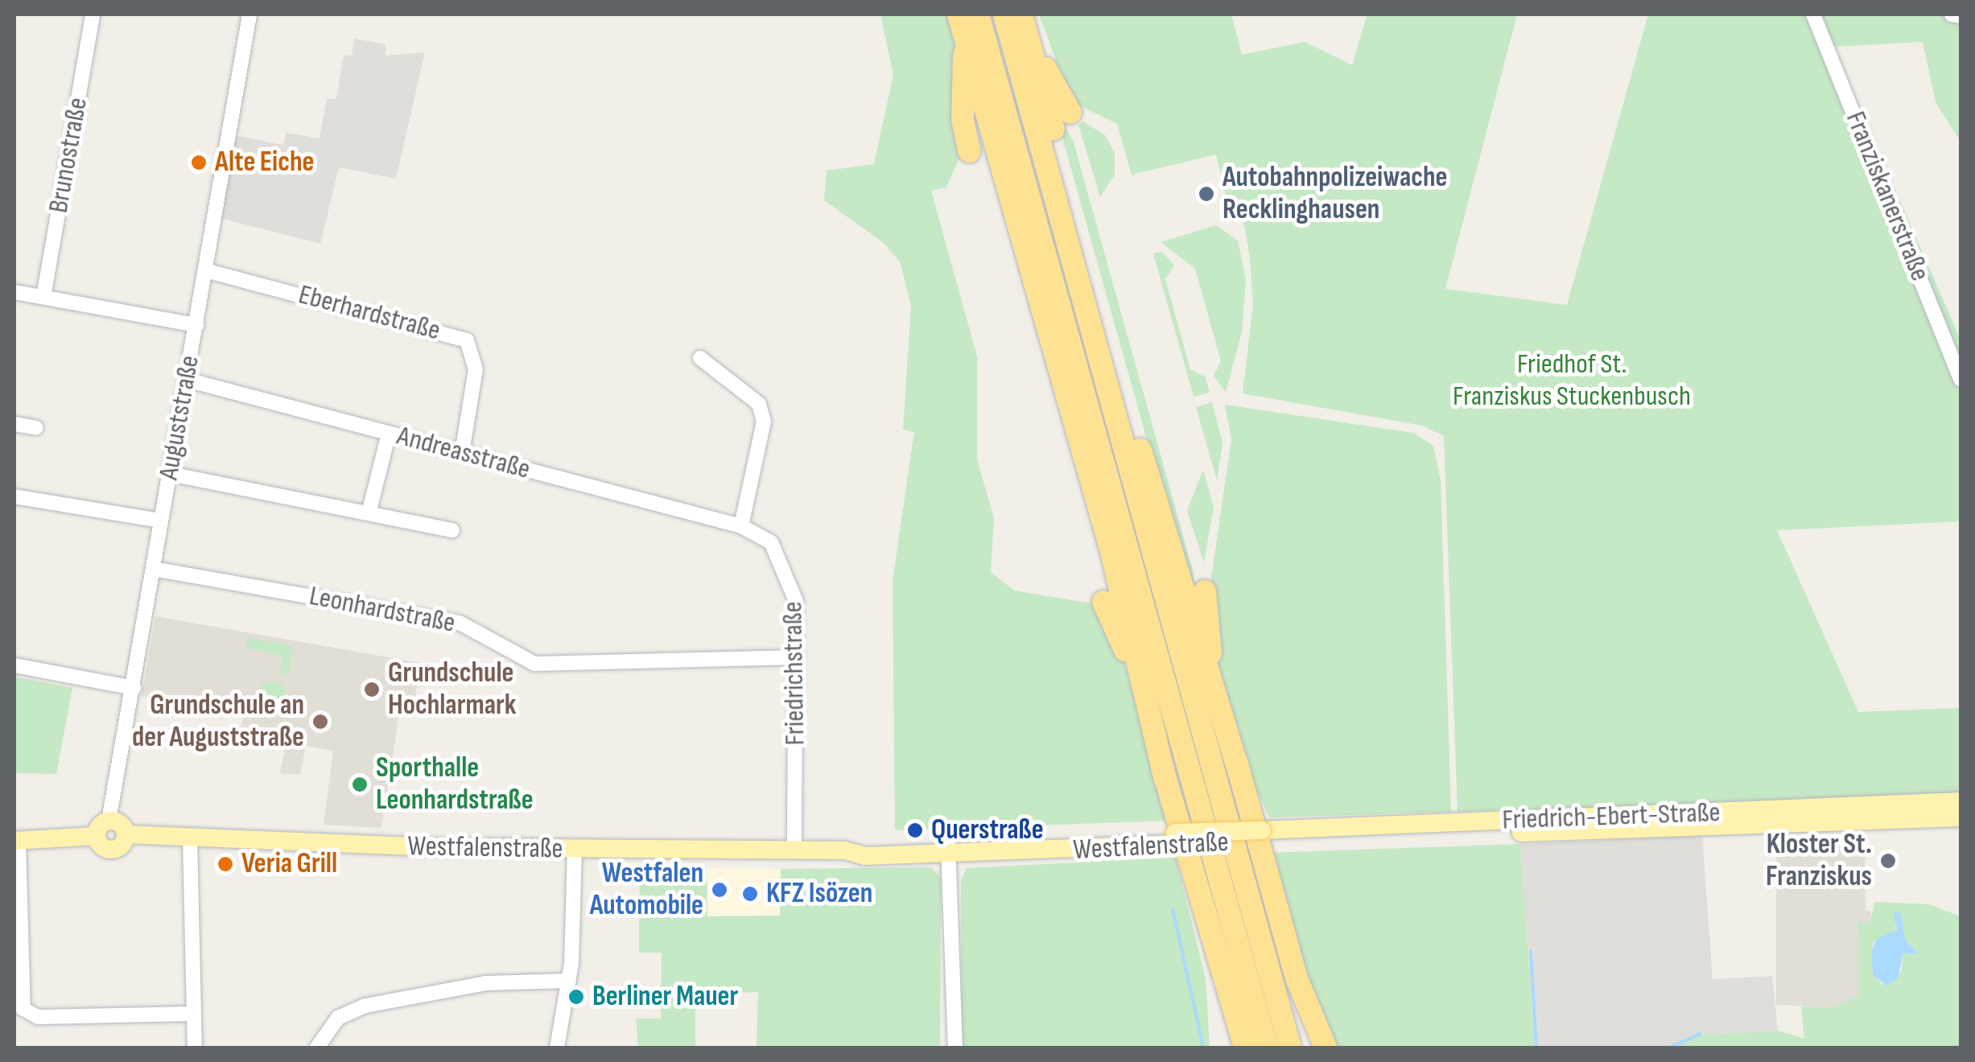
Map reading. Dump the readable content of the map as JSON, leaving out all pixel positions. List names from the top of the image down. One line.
{"streets":{"main road":["Friedrich-Ebert-Straße","Westfalenstraße"],"street":["Brunostraße","Franziskanerstraße","Eberhardstraße","Auguststraße","Andreasstraße","Leonhardstraße","Friedrichstraße"]},"crossings":[["Eberhardstraße","Auguststraße"],["Eberhardstraße","Andreasstraße"],["Auguststraße","Andreasstraße"],["Auguststraße","Leonhardstraße"],["Andreasstraße","Friedrichstraße"],["Leonhardstraße","Friedrichstraße"],["Friedrichstraße","Westfalenstraße"],["Friedrich-Ebert-Straße","Westfalenstraße"]],"parks":["Friedhof St. Franziskus Stuckenbusch"],"places":["Alte Eiche","Autobahnpolizeiwache Recklinghausen","Grundschule Hochlarmark","Grundschule an der Auguststraße","Sporthalle Leonhardstraße","Querstraße","Kloster St. Franziskus","Veria Grill","Westfalen Automobile","KFZ Isözen","Berliner Mauer"]}
